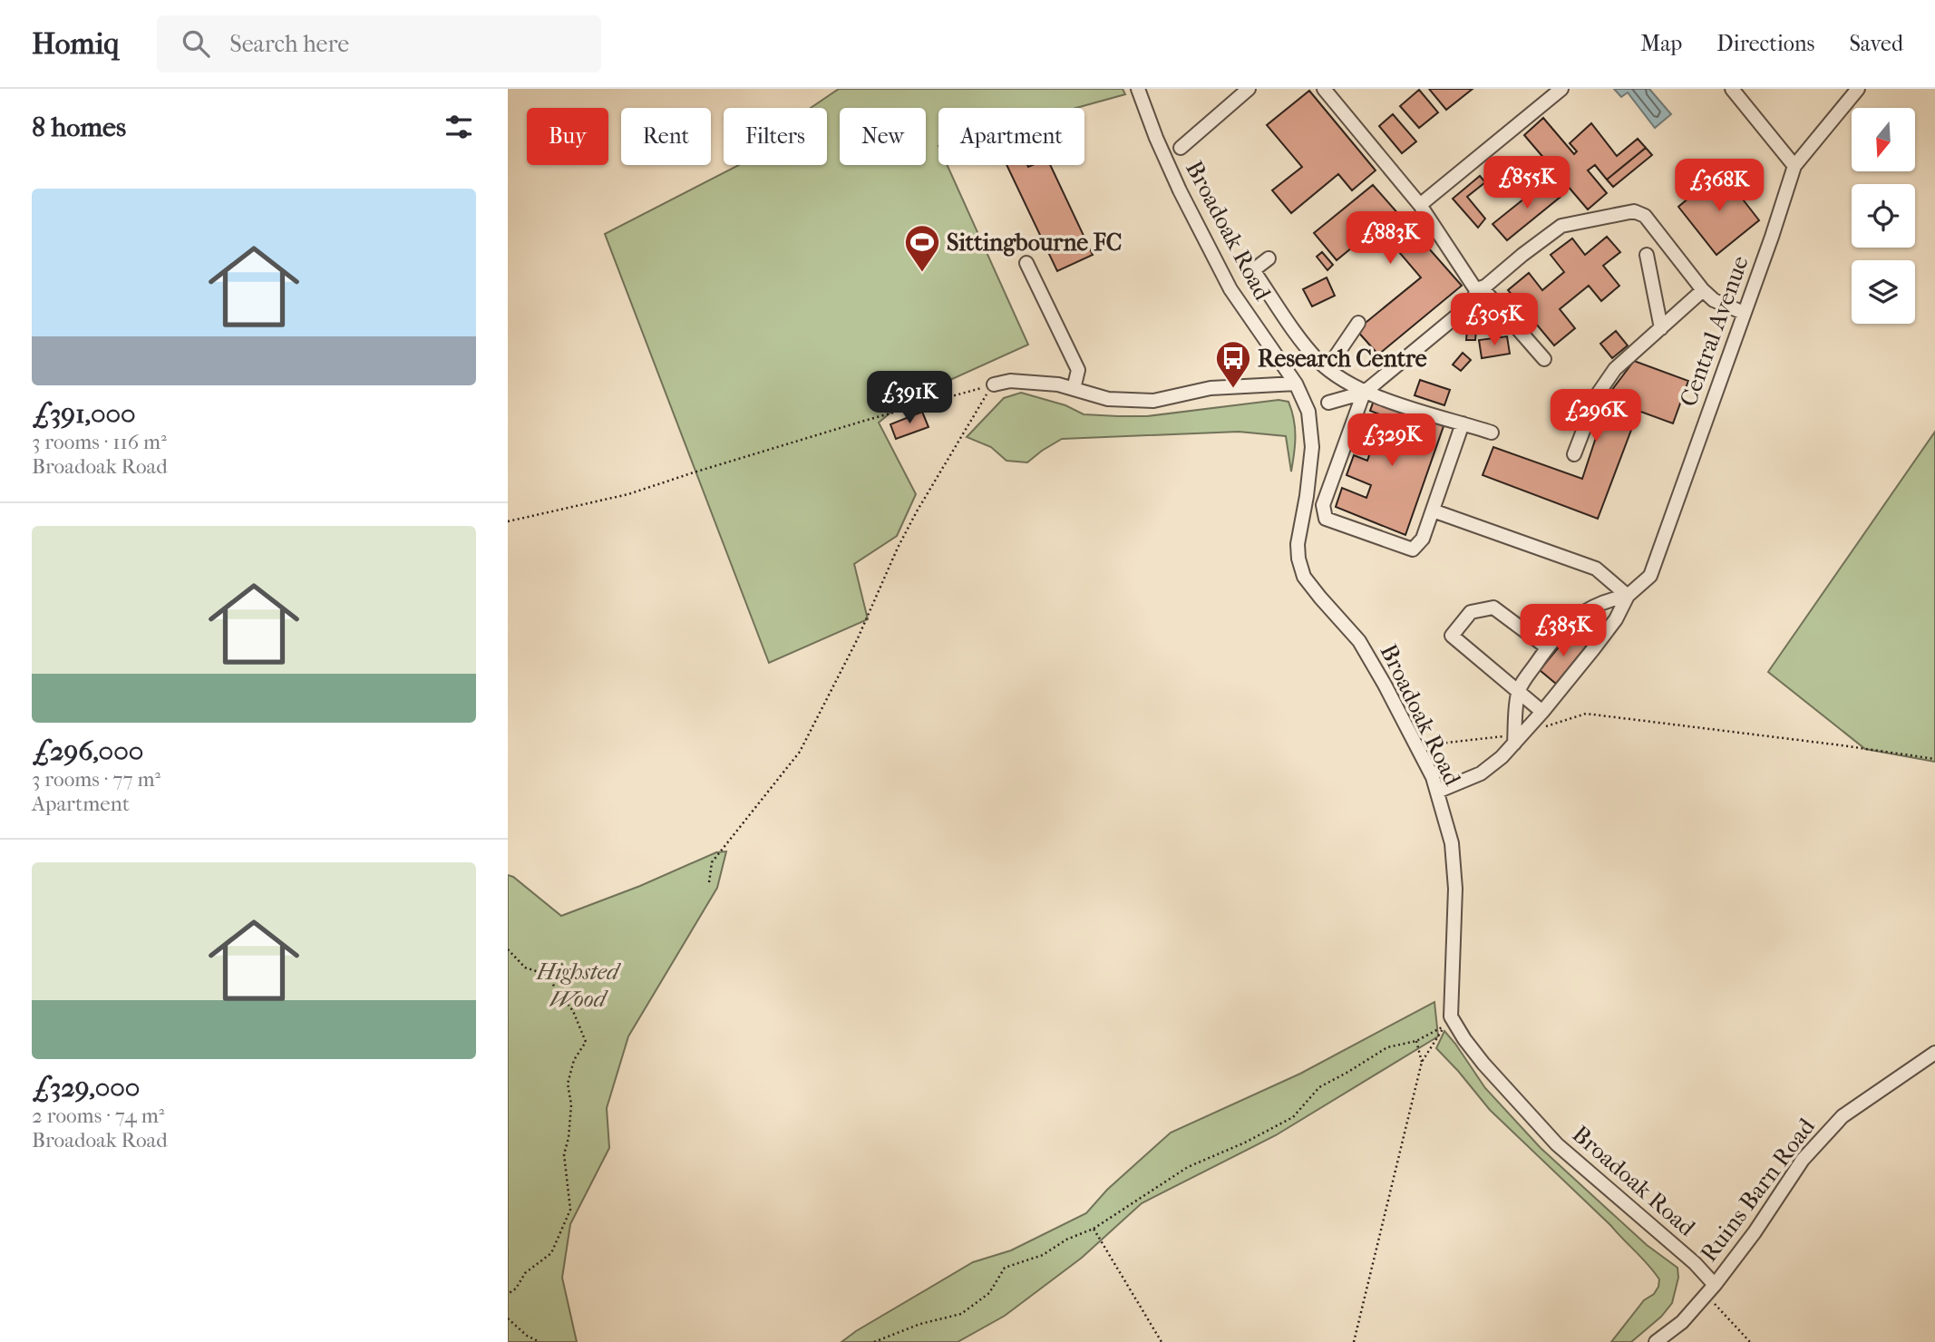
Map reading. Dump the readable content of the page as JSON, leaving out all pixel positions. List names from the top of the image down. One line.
{"streets":{"street":["Broadoak Road","Central Avenue","Ruins Barn Road"]},"crossings":[["Broadoak Road","Ruins Barn Road"]],"parks":["Highsted Wood"],"places":{"sports":["Sittingbourne FC"],"bus stop":["Research Centre"]},"north":"bottom","page":{"header":"Homiq","search":"Search here","nav":["Map","Directions","Saved"],"heading":"8 homes","chip":["Buy","Rent","Filters","New","Apartment"],"price":["£855K","£368K","£883K","£305K","£391K","£296K","£329K","£385K"],"list":[{"name":"£391,000","note":"3 rooms · 116 m² · Broadoak Road"},{"name":"£296,000","note":"3 rooms · 77 m² · Apartment"},{"name":"£329,000","note":"2 rooms · 74 m² · Broadoak Road"}]}}
